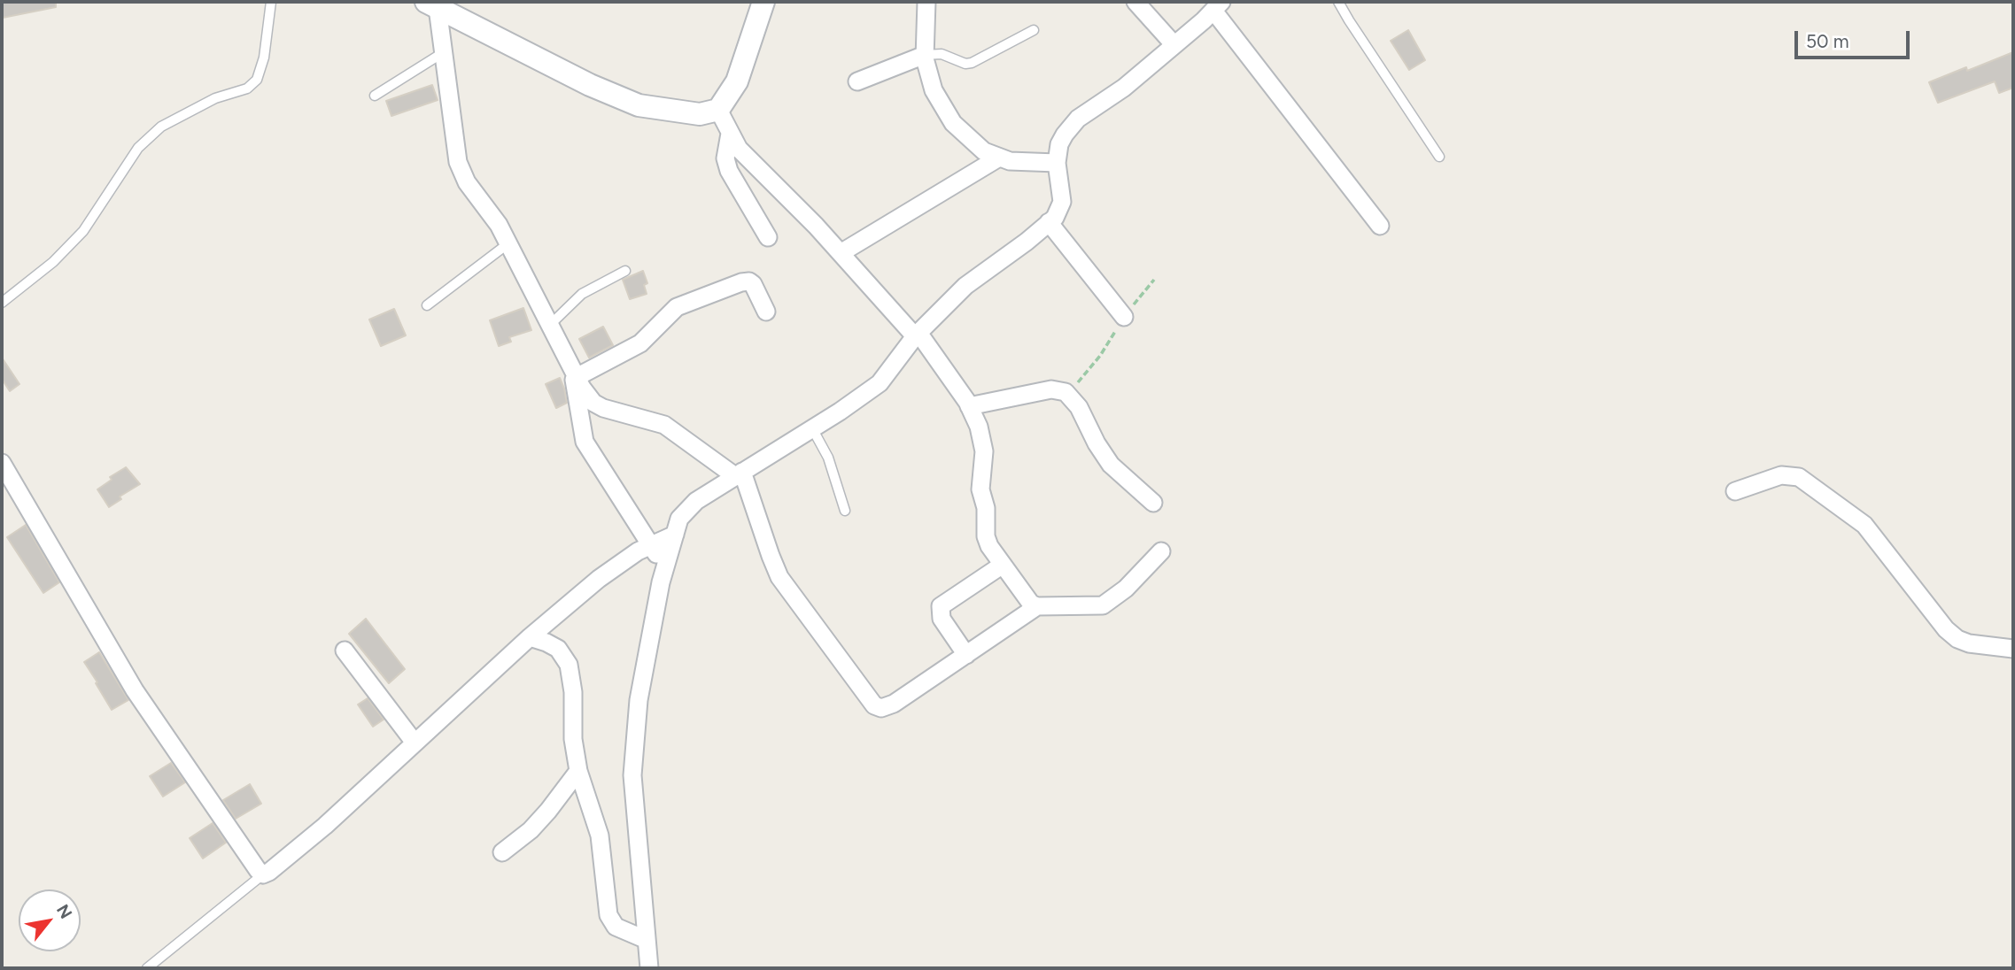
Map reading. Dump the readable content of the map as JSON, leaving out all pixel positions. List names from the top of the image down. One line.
{"scale_bar":"50 m","north":"top right"}
